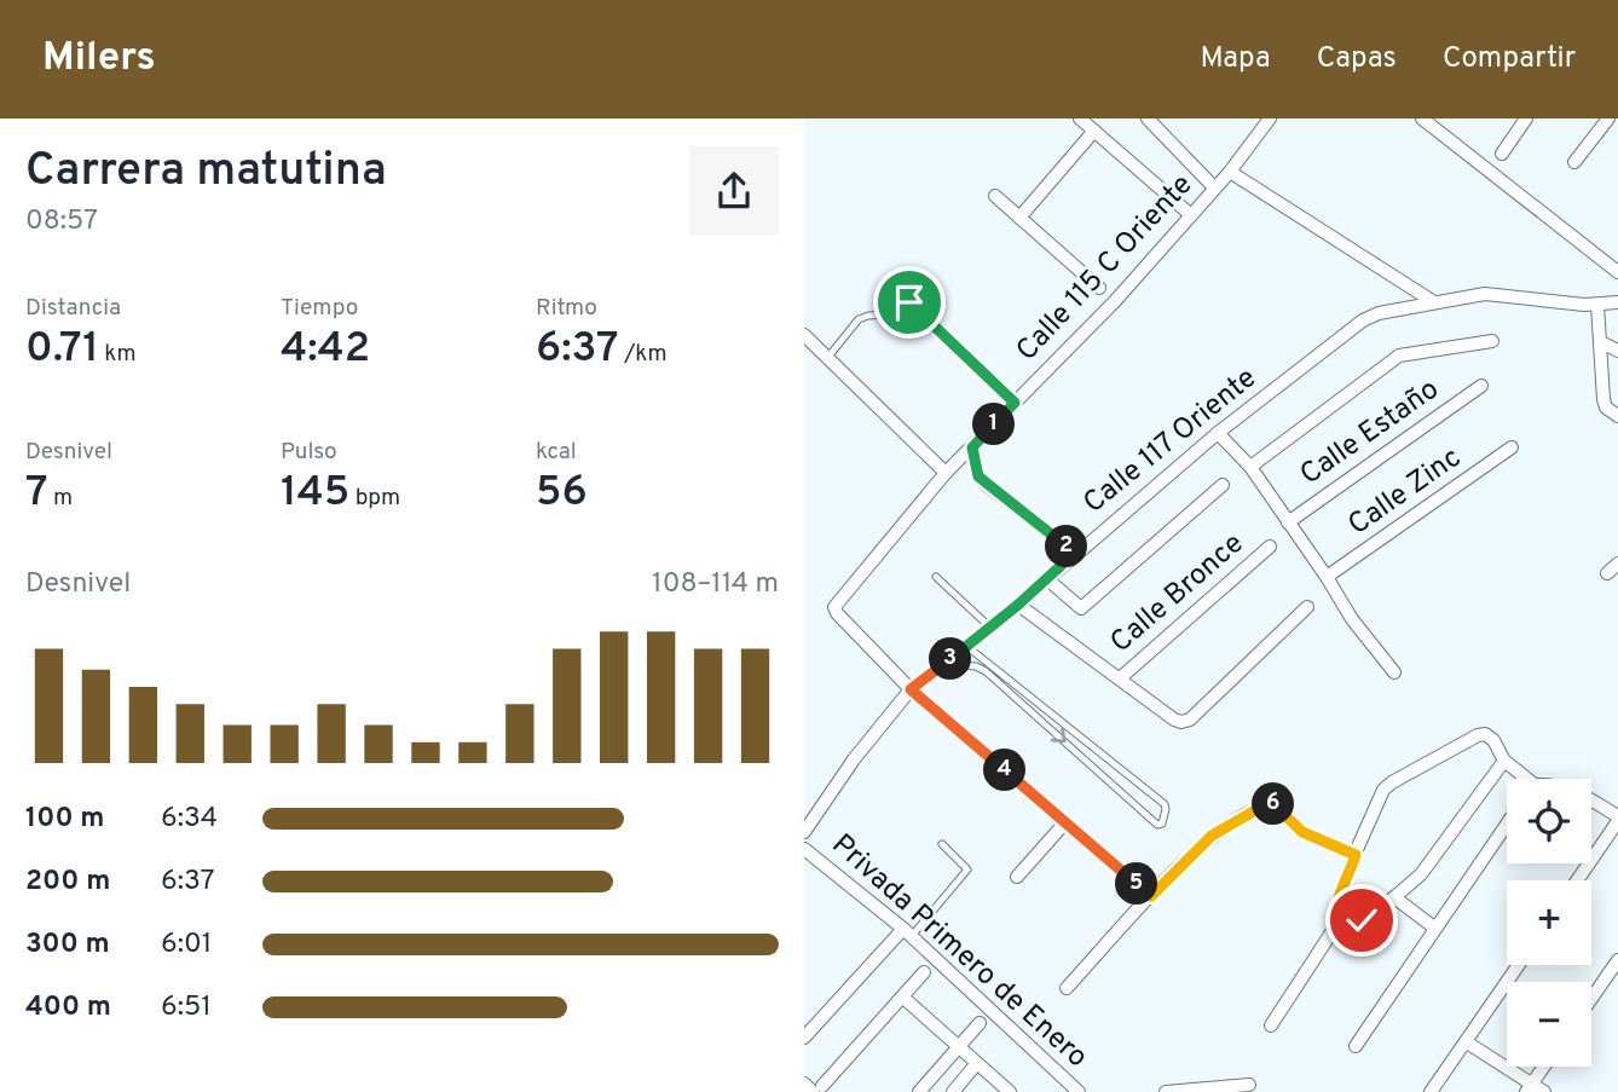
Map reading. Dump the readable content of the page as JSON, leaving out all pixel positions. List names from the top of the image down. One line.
{"streets":{"street":["Calle 115 C Oriente","Calle Estaño","Calle 117 Oriente","Calle Zinc","Calle Bronce","Privada Primero de Enero"]},"crossings":[["Calle 115 C Oriente","Calle 117 Oriente"]],"page":{"header":"Milers","nav":["Mapa","Capas","Compartir"],"heading":["Carrera matutina","08:57"],"stats":[["Distancia","0.71 km"],["Tiempo","4:42"],["Ritmo","6:37 /km"],["Desnivel","7 m"],["Pulso","145 bpm"],["kcal","56"]],"pins":["1","2","3","4","6","5"],"chart":["Desnivel","108–114 m"],"map_buttons":["+","−"],"list":[{"name":"100 m","note":"6:34"},{"name":"200 m","note":"6:37"},{"name":"300 m","note":"6:01"},{"name":"400 m","note":"6:51"}]}}
